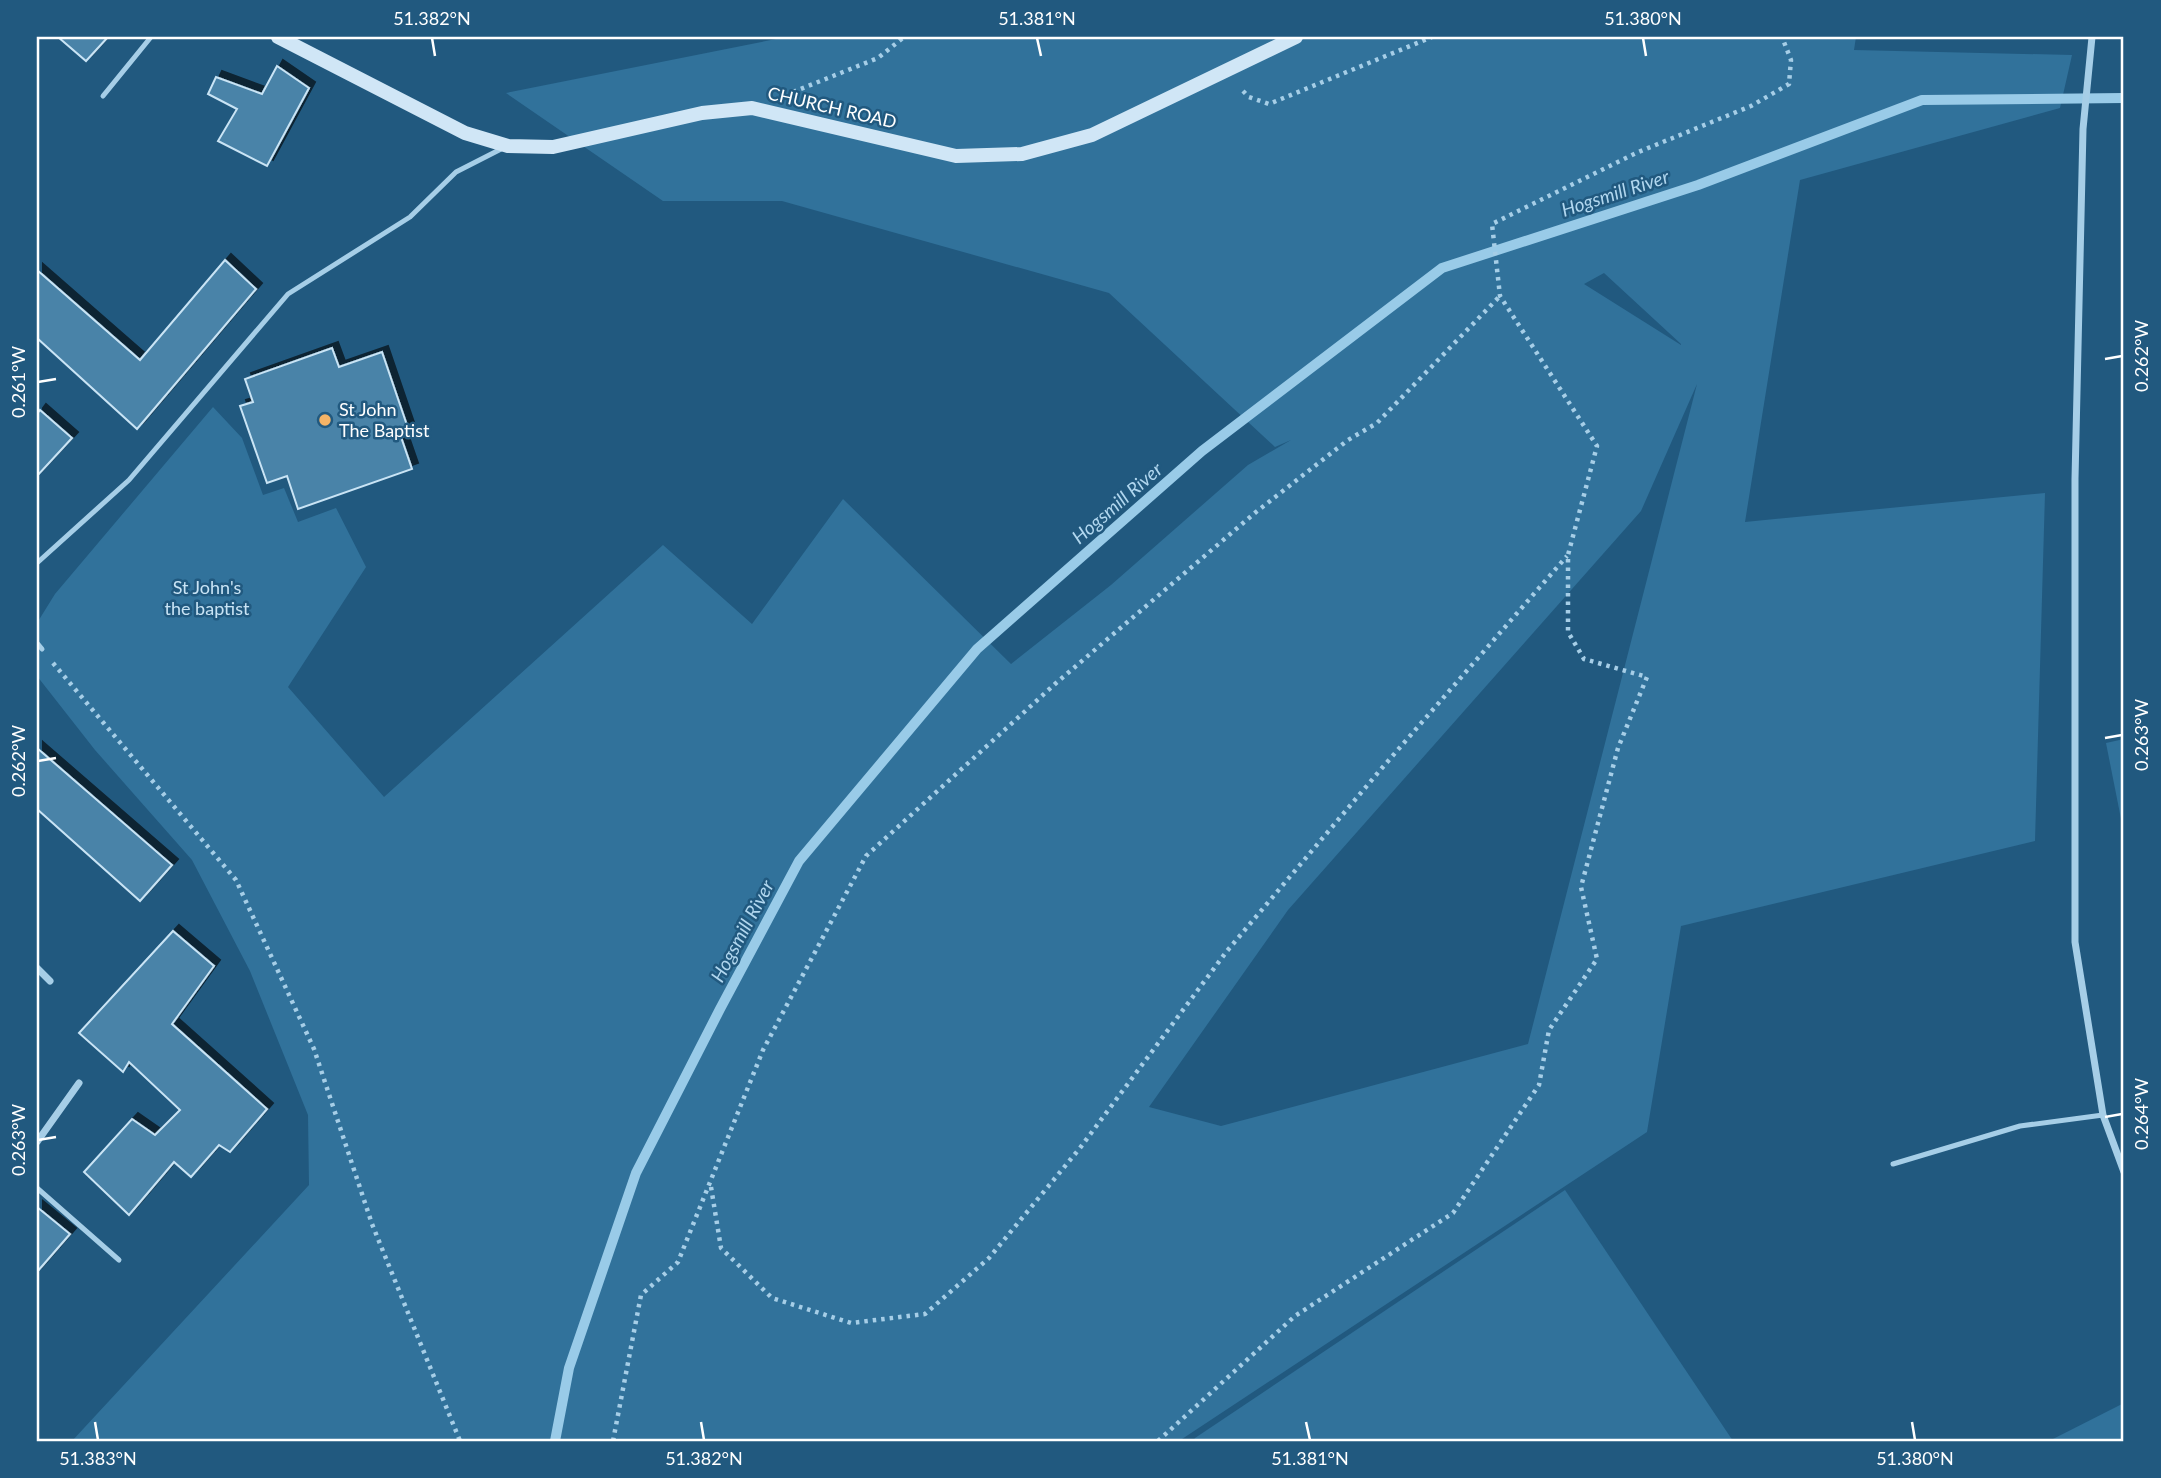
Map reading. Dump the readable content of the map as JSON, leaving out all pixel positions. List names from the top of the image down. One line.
{"streets":{"main road":["CHURCH ROAD"]},"water":["Hogsmill River"],"parks":["St John's the baptist"],"places":["St John The Baptist"],"coordinates":["51.382°N","51.381°N","51.380°N","0.262°W","0.261°W","0.263°W","0.264°W","51.383°N"]}
